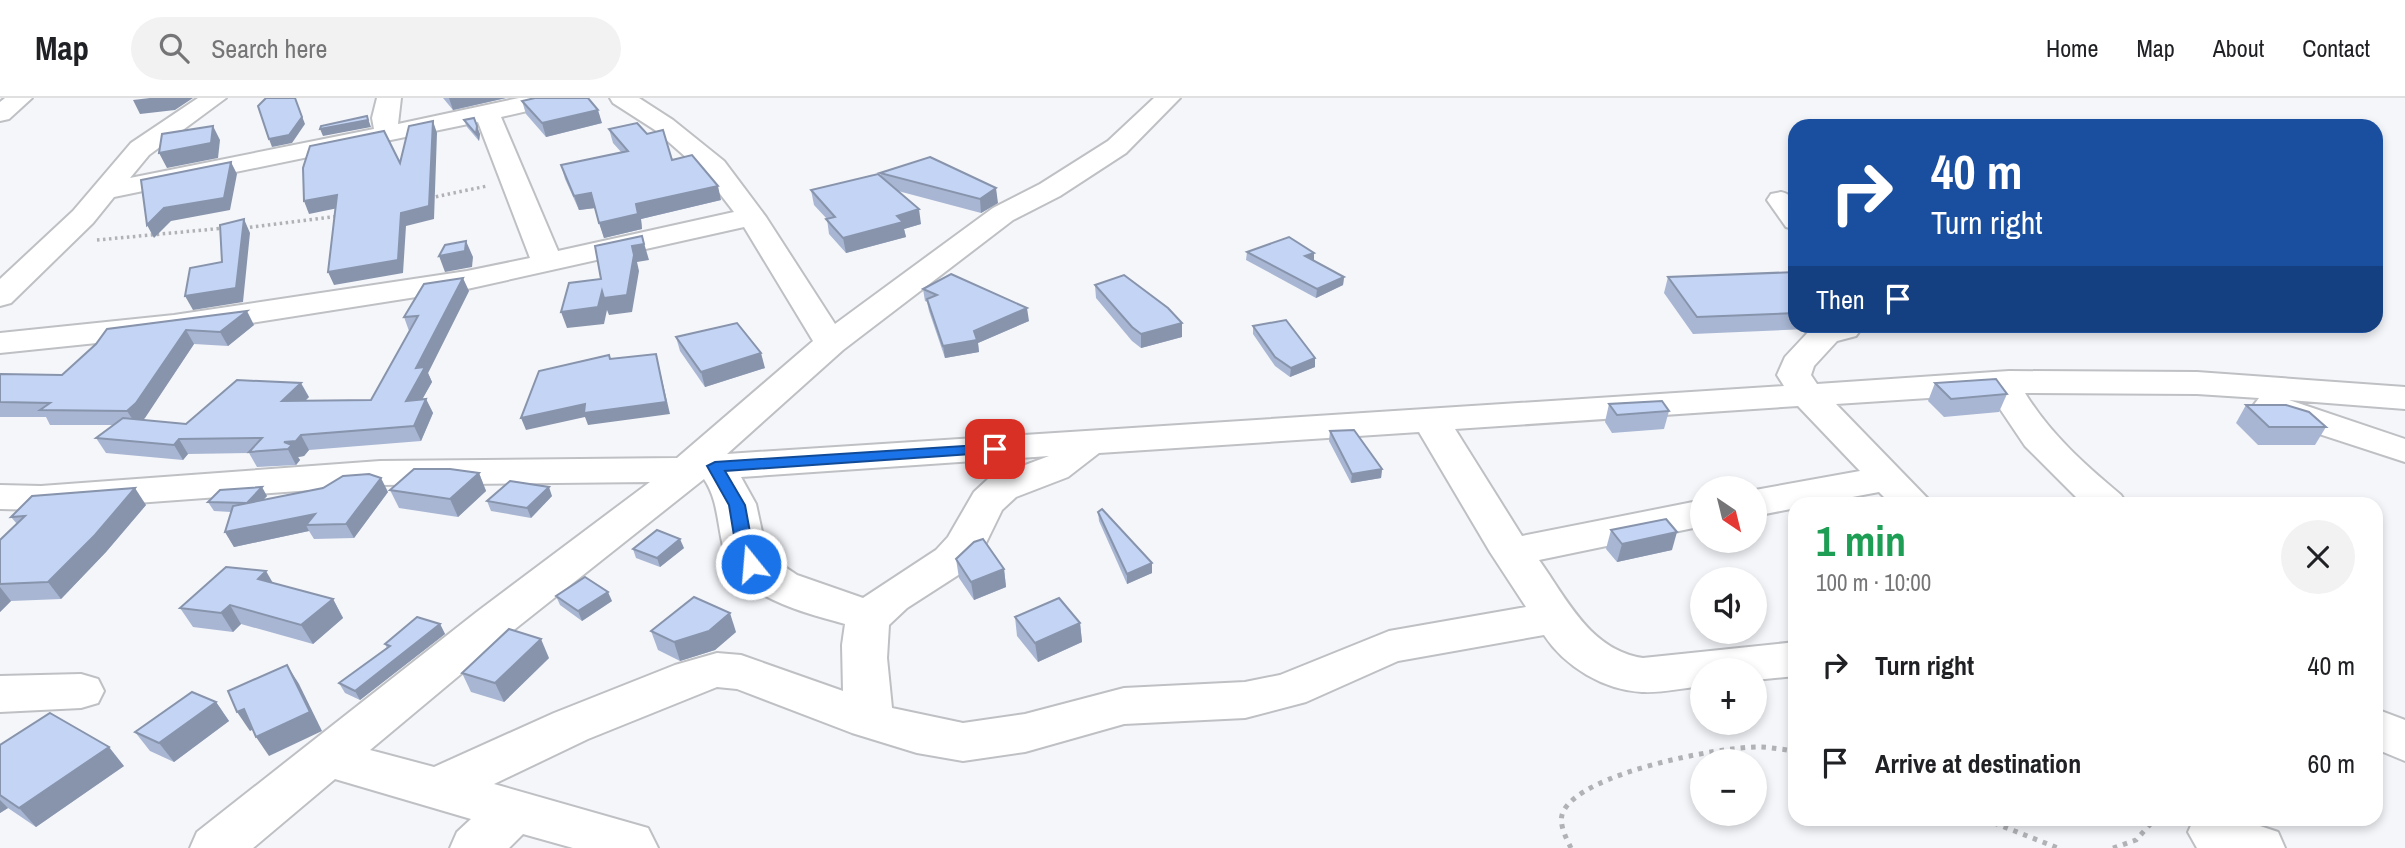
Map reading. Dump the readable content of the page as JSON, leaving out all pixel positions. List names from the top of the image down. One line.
{"north":"bottom right","page":{"header":"Map","search":"Search here","nav":["Home","Map","About","Contact"],"turn":["40 m","Turn right"],"then":"Then","map_buttons":["+","−"],"heading":["1 min","100 m · 10:00"],"list":[{"name":"Turn right","value":"40 m"},{"name":"Arrive at destination","value":"60 m"}]}}
